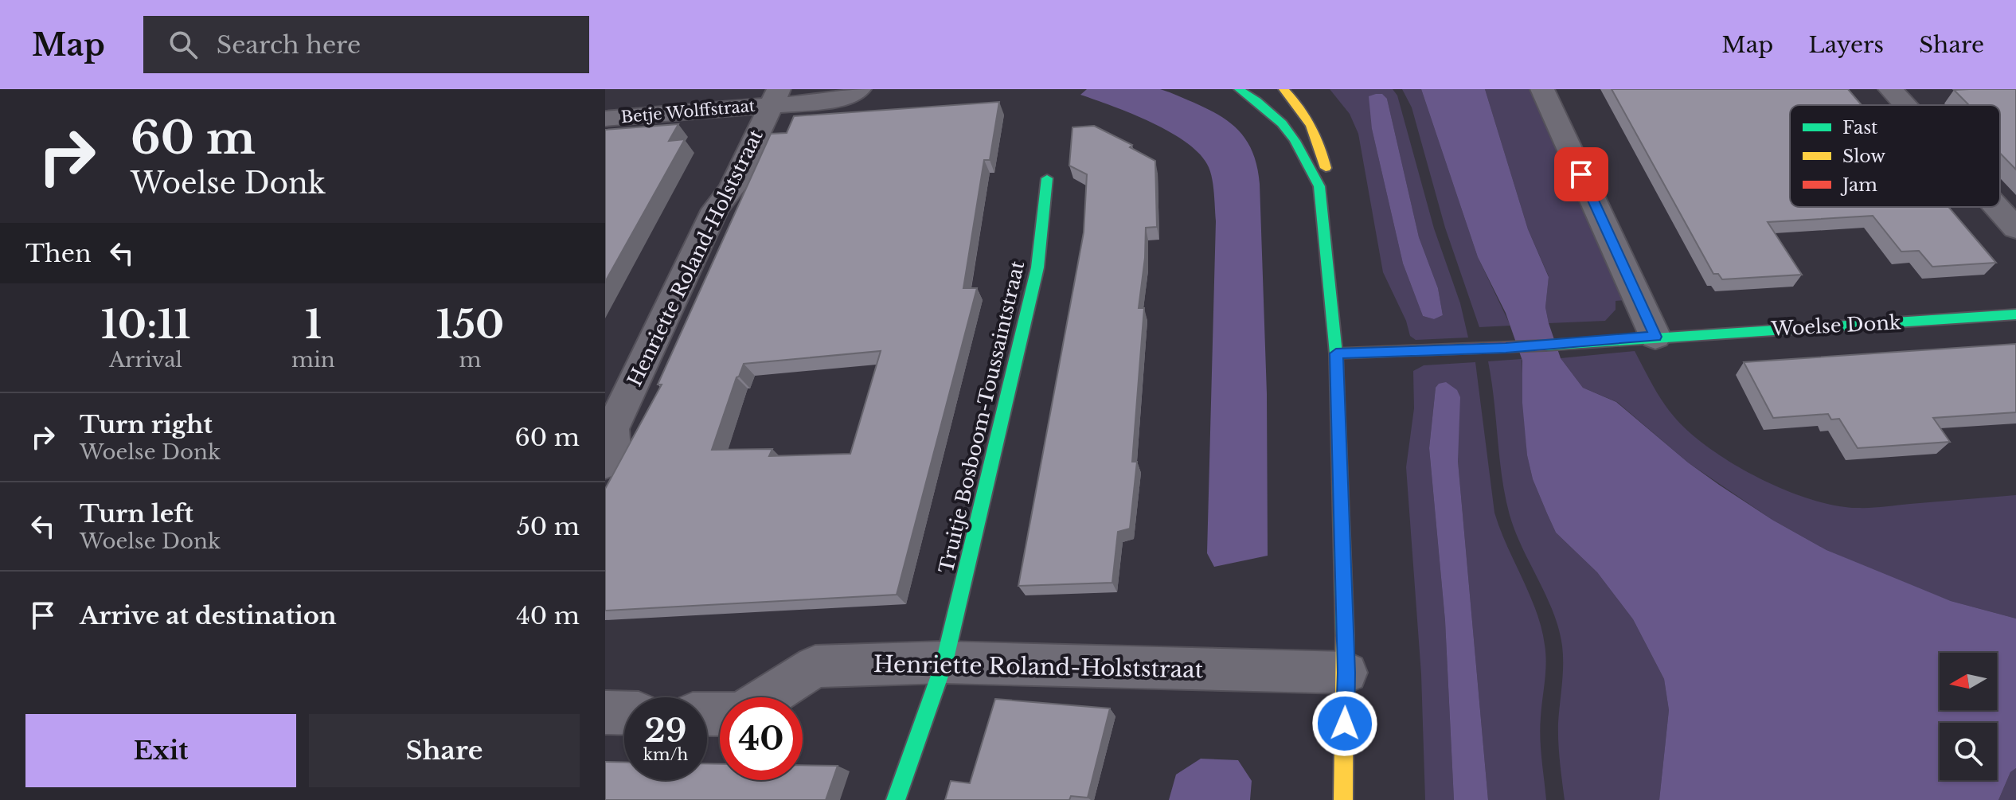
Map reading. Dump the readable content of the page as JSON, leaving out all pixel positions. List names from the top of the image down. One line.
{"streets":{"street":["Betje Wolffstraat","Henriette Roland-Holststraat","Woelse Donk","Truitje Bosboom-Toussaintstraat"]},"crossings":[["Betje Wolffstraat","Henriette Roland-Holststraat"],["Henriette Roland-Holststraat","Truitje Bosboom-Toussaintstraat"]],"legend":["Fast","Slow","Jam"],"north":"left","page":{"header":"Map","search":"Search here","nav":["Map","Layers","Share"],"turn":["60 m","Woelse Donk"],"then":"Then","eta":["10:11","Arrival","1","min","150","m"],"list":[{"name":"Turn right","note":"Woelse Donk","value":"60 m"},{"name":"Turn left","note":"Woelse Donk","value":"50 m"},{"name":"Arrive at destination","value":"40 m"}],"speed":"29 km/h","limit":"40","buttons":["Exit","Share"]}}
